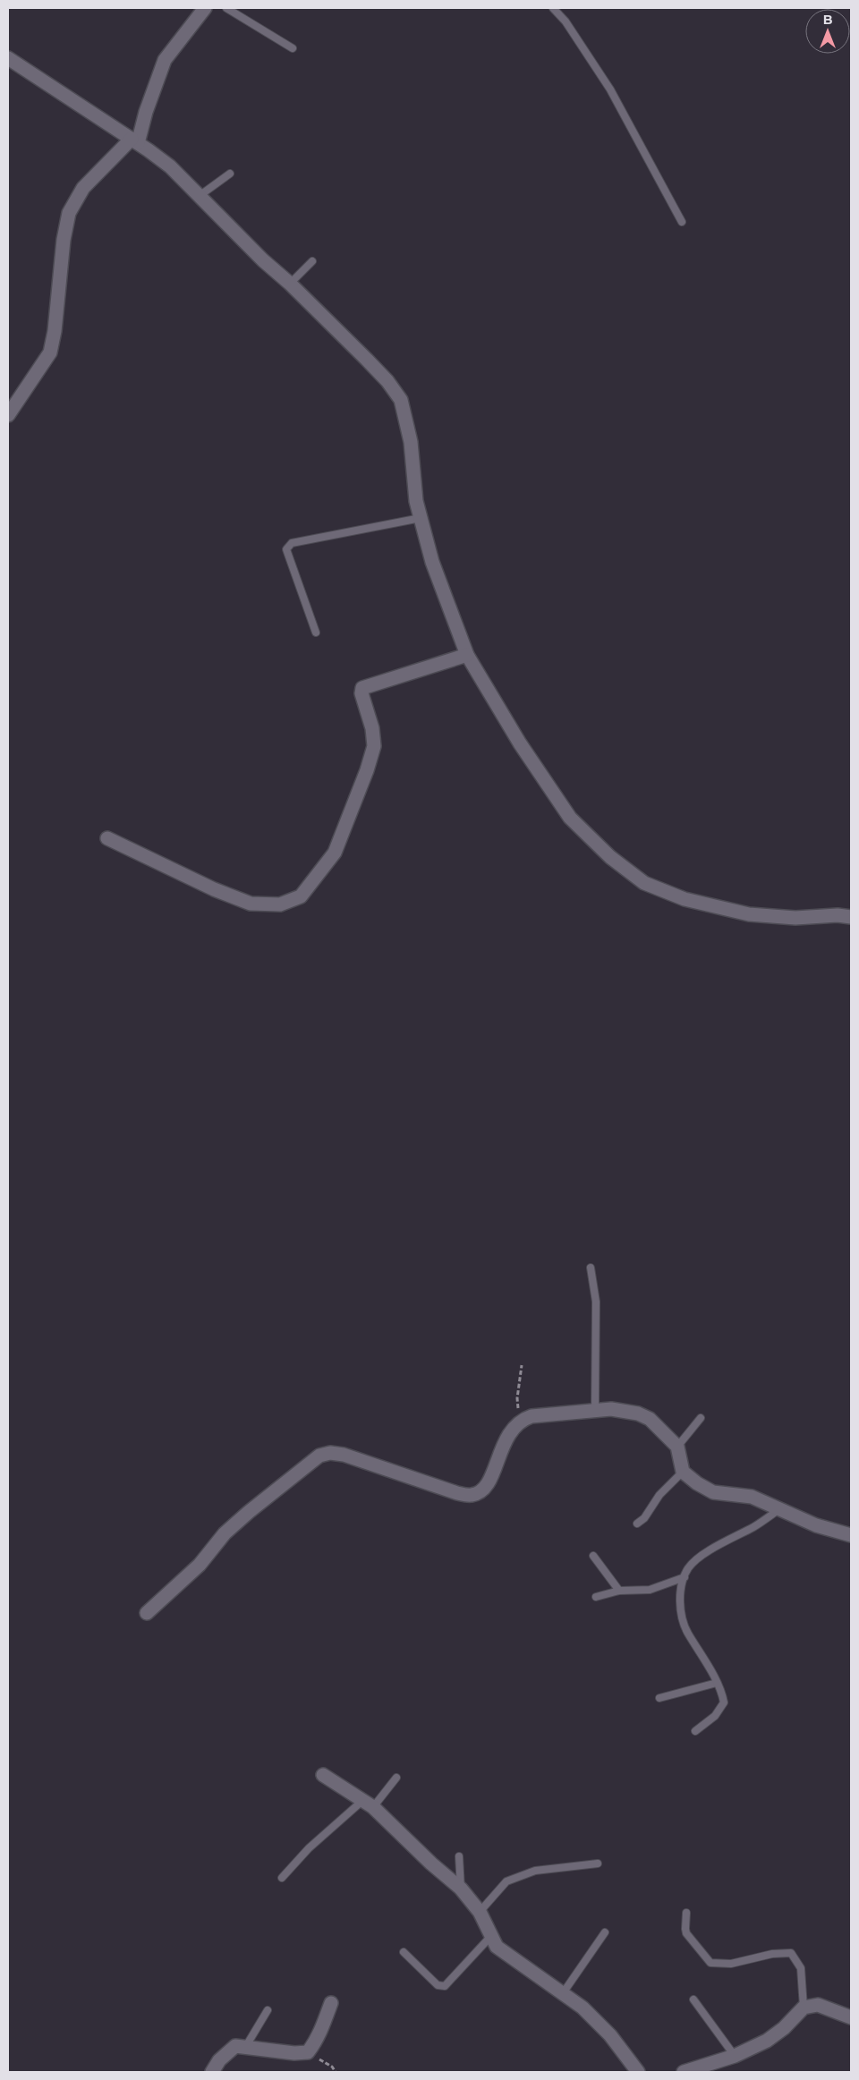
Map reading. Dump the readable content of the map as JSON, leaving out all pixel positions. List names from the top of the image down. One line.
{"north":"top"}
